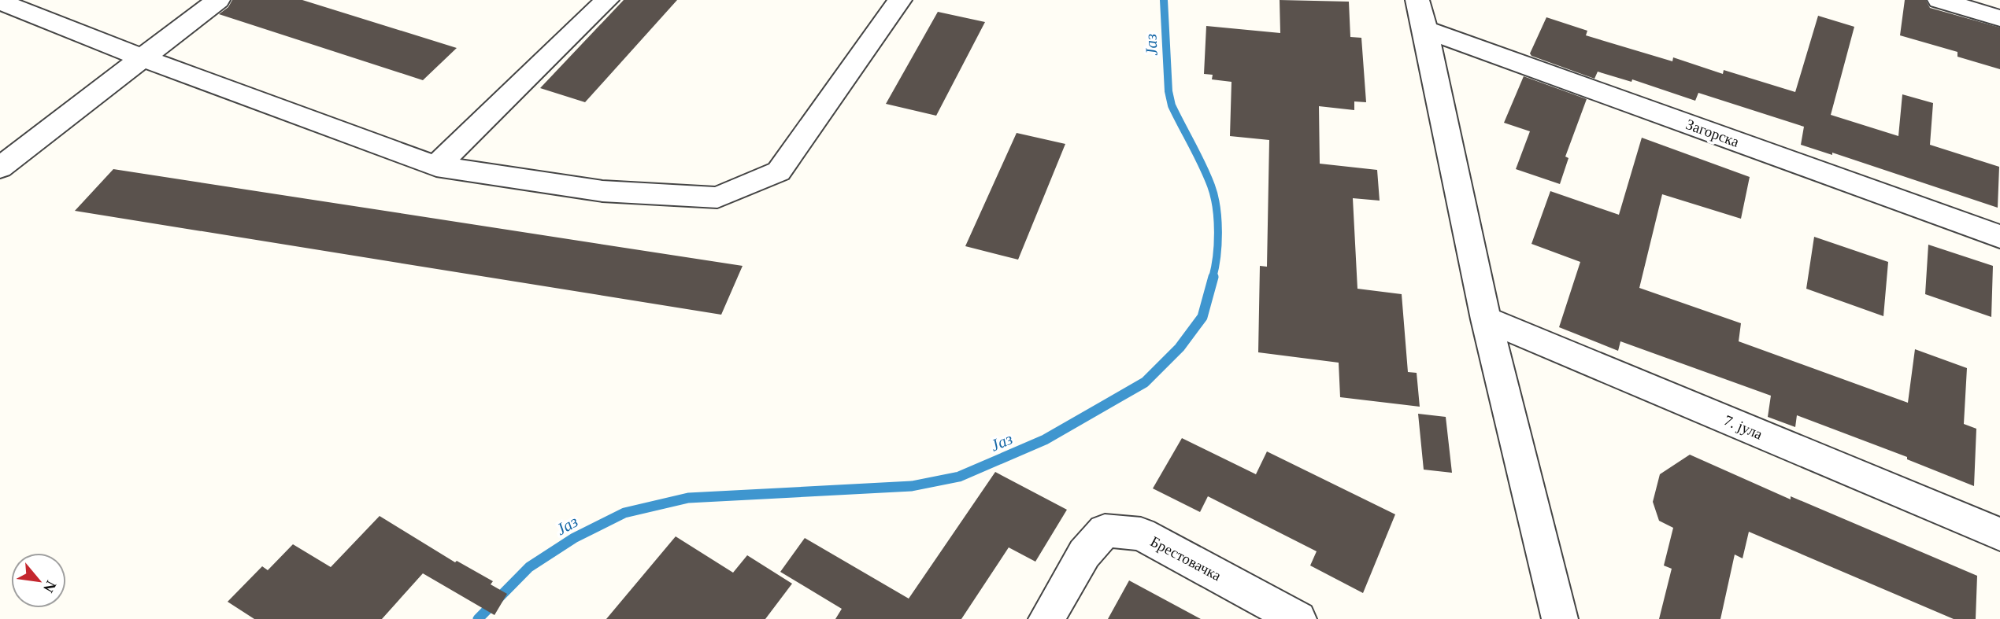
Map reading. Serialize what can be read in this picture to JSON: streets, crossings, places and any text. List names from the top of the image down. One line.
{"streets":{"street":["Загорска","7. јула","Брестовачка"]},"water":["Јаз"],"north":"bottom right"}
